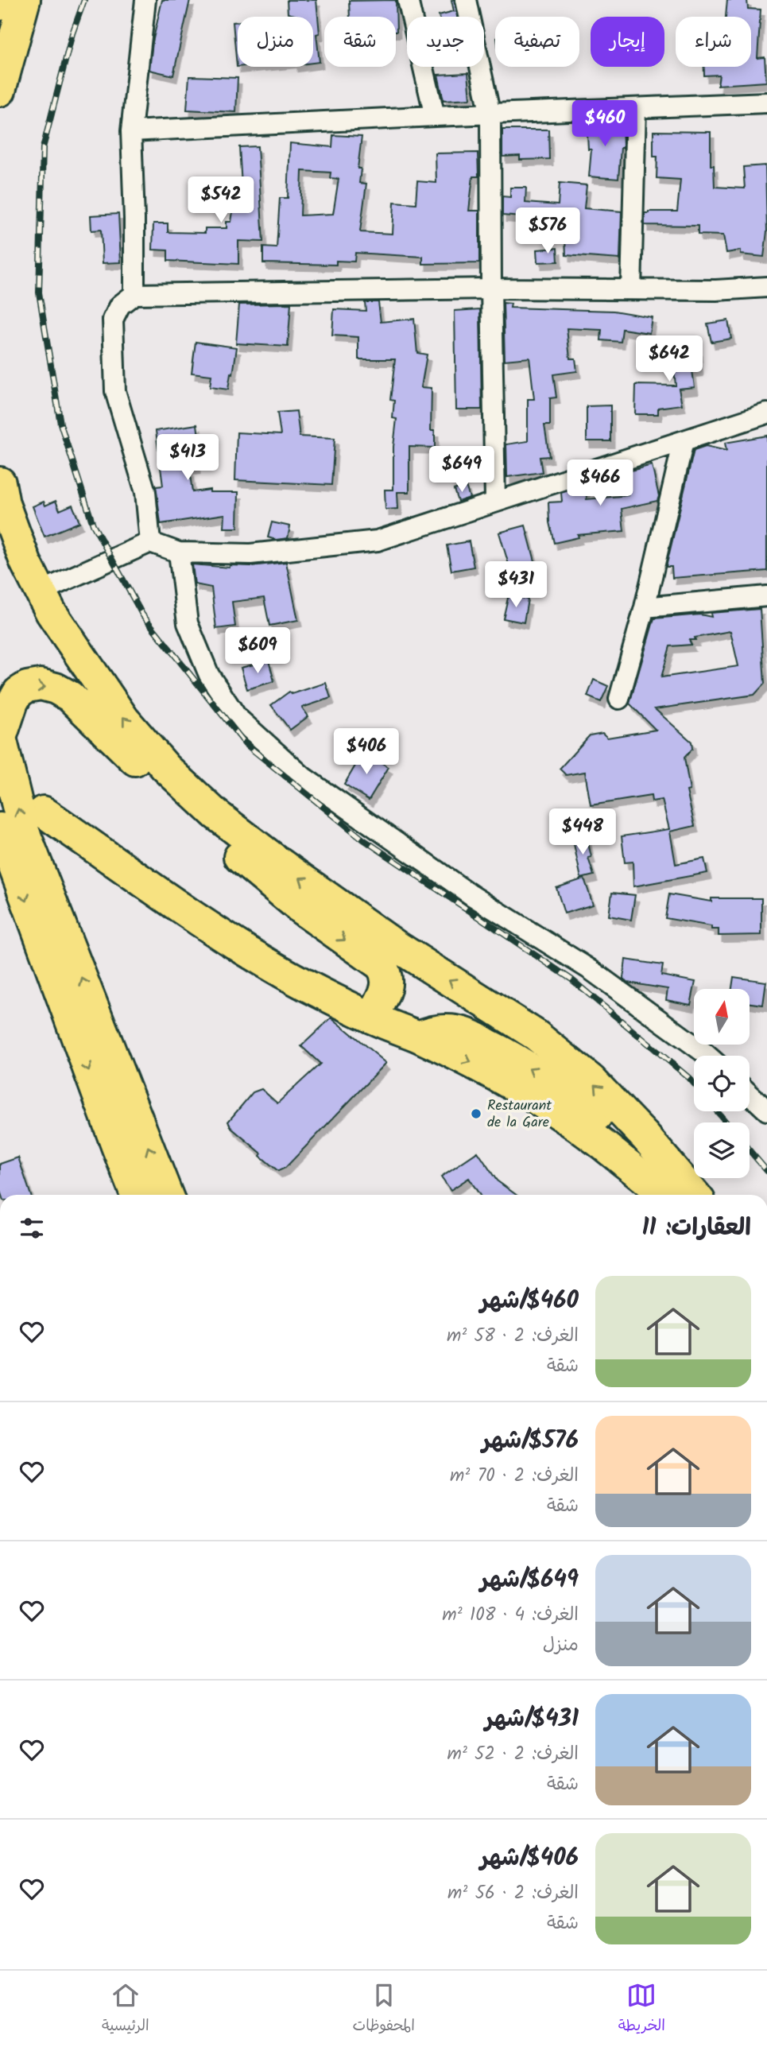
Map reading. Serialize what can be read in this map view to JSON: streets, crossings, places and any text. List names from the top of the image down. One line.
{"places":["Restaurant de la Gare"],"north":"top","page":{"chip":["شراء","إيجار","تصفية","جديد","شقة","منزل"],"price":["$460","$542","$576","$642","$413","$649","$466","$431","$609","$406","$448"],"heading":"العقارات: 11","list":[{"name":"$460/شهر","note":"الغرف: 2 · 58 m² · شقة"},{"name":"$576/شهر","note":"الغرف: 2 · 70 m² · شقة"},{"name":"$649/شهر","note":"الغرف: 4 · 108 m² · منزل"},{"name":"$431/شهر","note":"الغرف: 2 · 52 m² · شقة"},{"name":"$406/شهر","note":"الغرف: 2 · 56 m² · شقة"}],"tabs":["الخريطة","المحفوظات","الرئيسية"]}}
